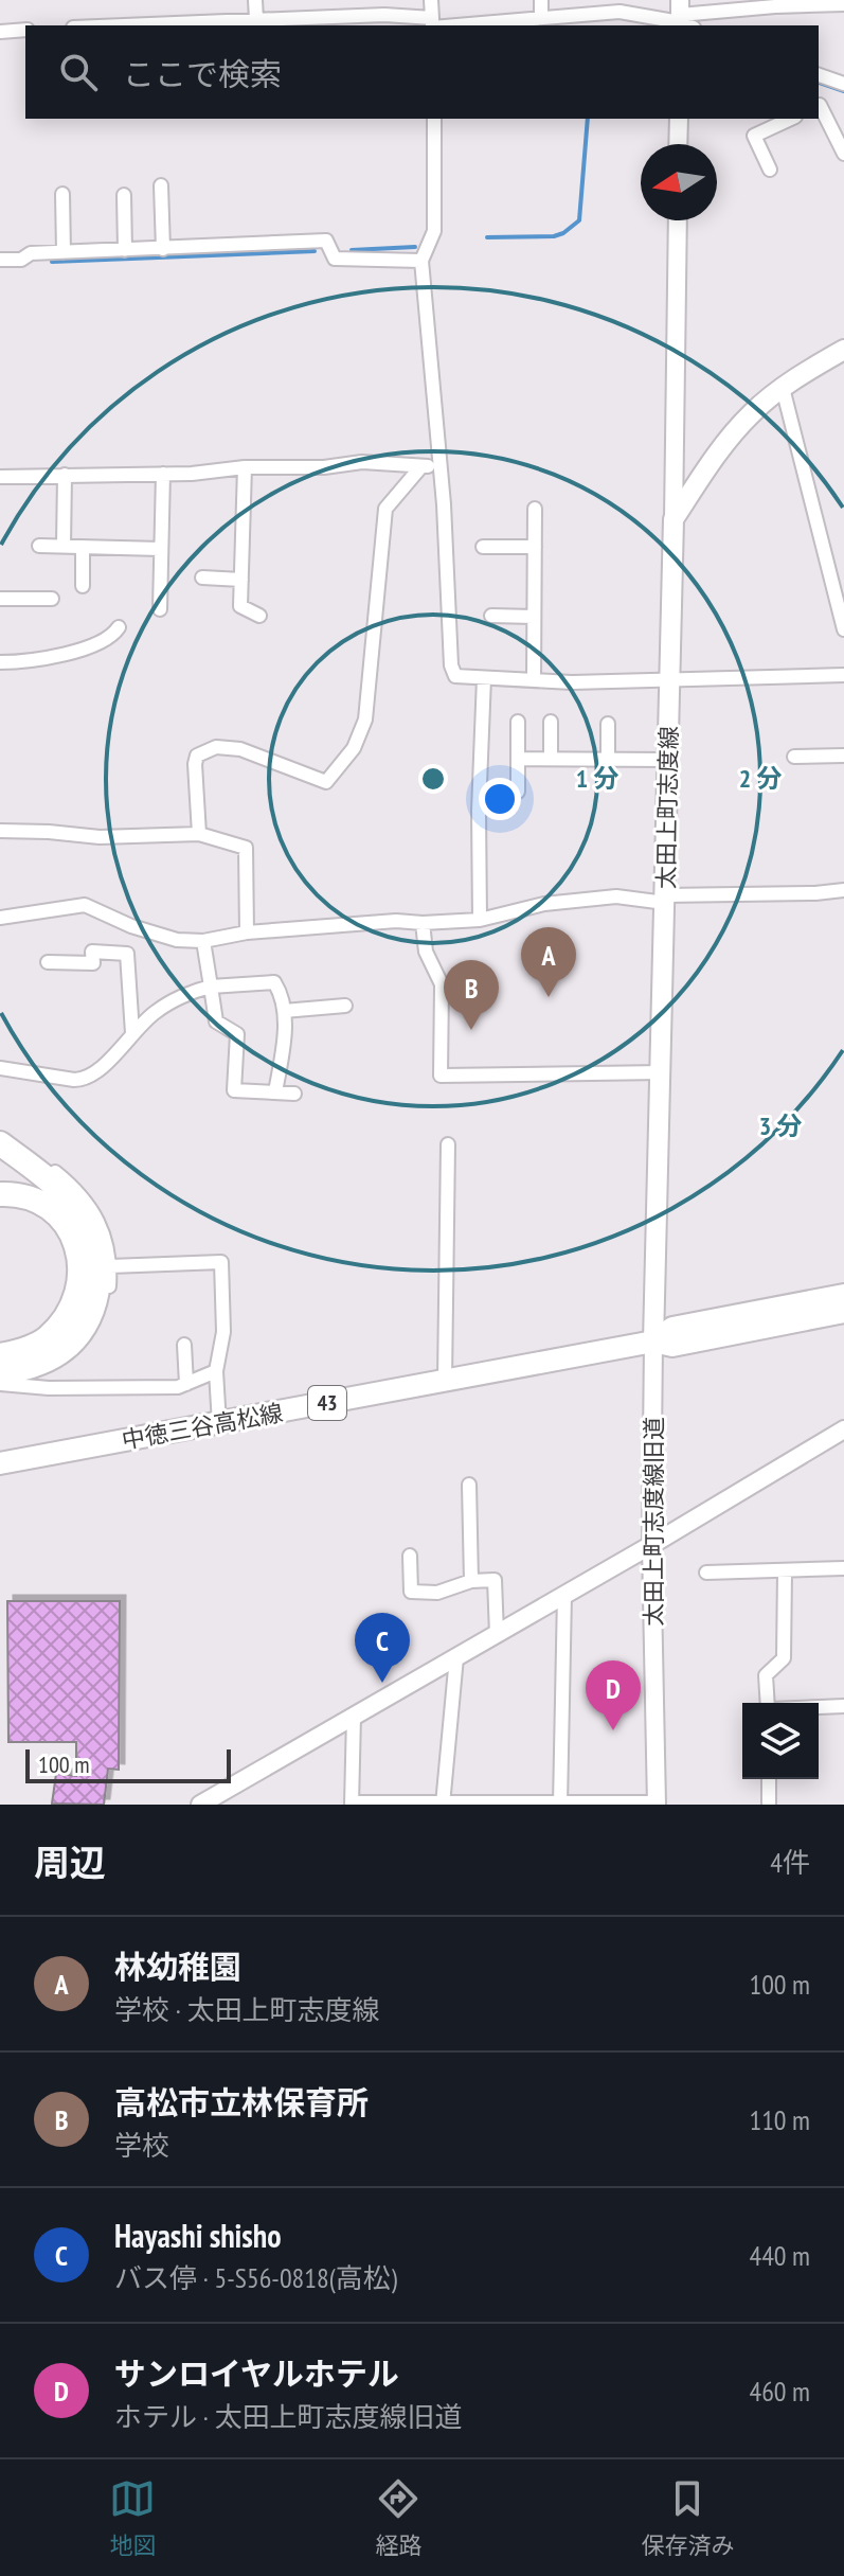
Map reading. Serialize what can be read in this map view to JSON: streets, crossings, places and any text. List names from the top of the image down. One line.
{"streets":{"main road":["太田上町志度線","43","中徳三谷高松線"],"street":["太田上町志度線旧道"]},"crossings":[["太田上町志度線","中徳三谷高松線"],["太田上町志度線","太田上町志度線旧道"],["中徳三谷高松線","太田上町志度線旧道"]],"scale_bar":"100 m","north":"left","page":{"search":"ここで検索","pins":["A","B","C","D"],"scale":"100 m","heading":["周辺","4件"],"list":[{"mark":"A","name":"林幼稚園","note":"学校 · 太田上町志度線","value":"100 m"},{"mark":"B","name":"高松市立林保育所","note":"学校","value":"110 m"},{"mark":"C","name":"Hayashi shisho","note":"バス停 · 5-S56-0818(高松)","value":"440 m"},{"mark":"D","name":"サンロイヤルホテル","note":"ホテル · 太田上町志度線旧道","value":"460 m"}],"nav":["地図","経路","保存済み"]},"rings":["1 分","2 分","3 分"]}
